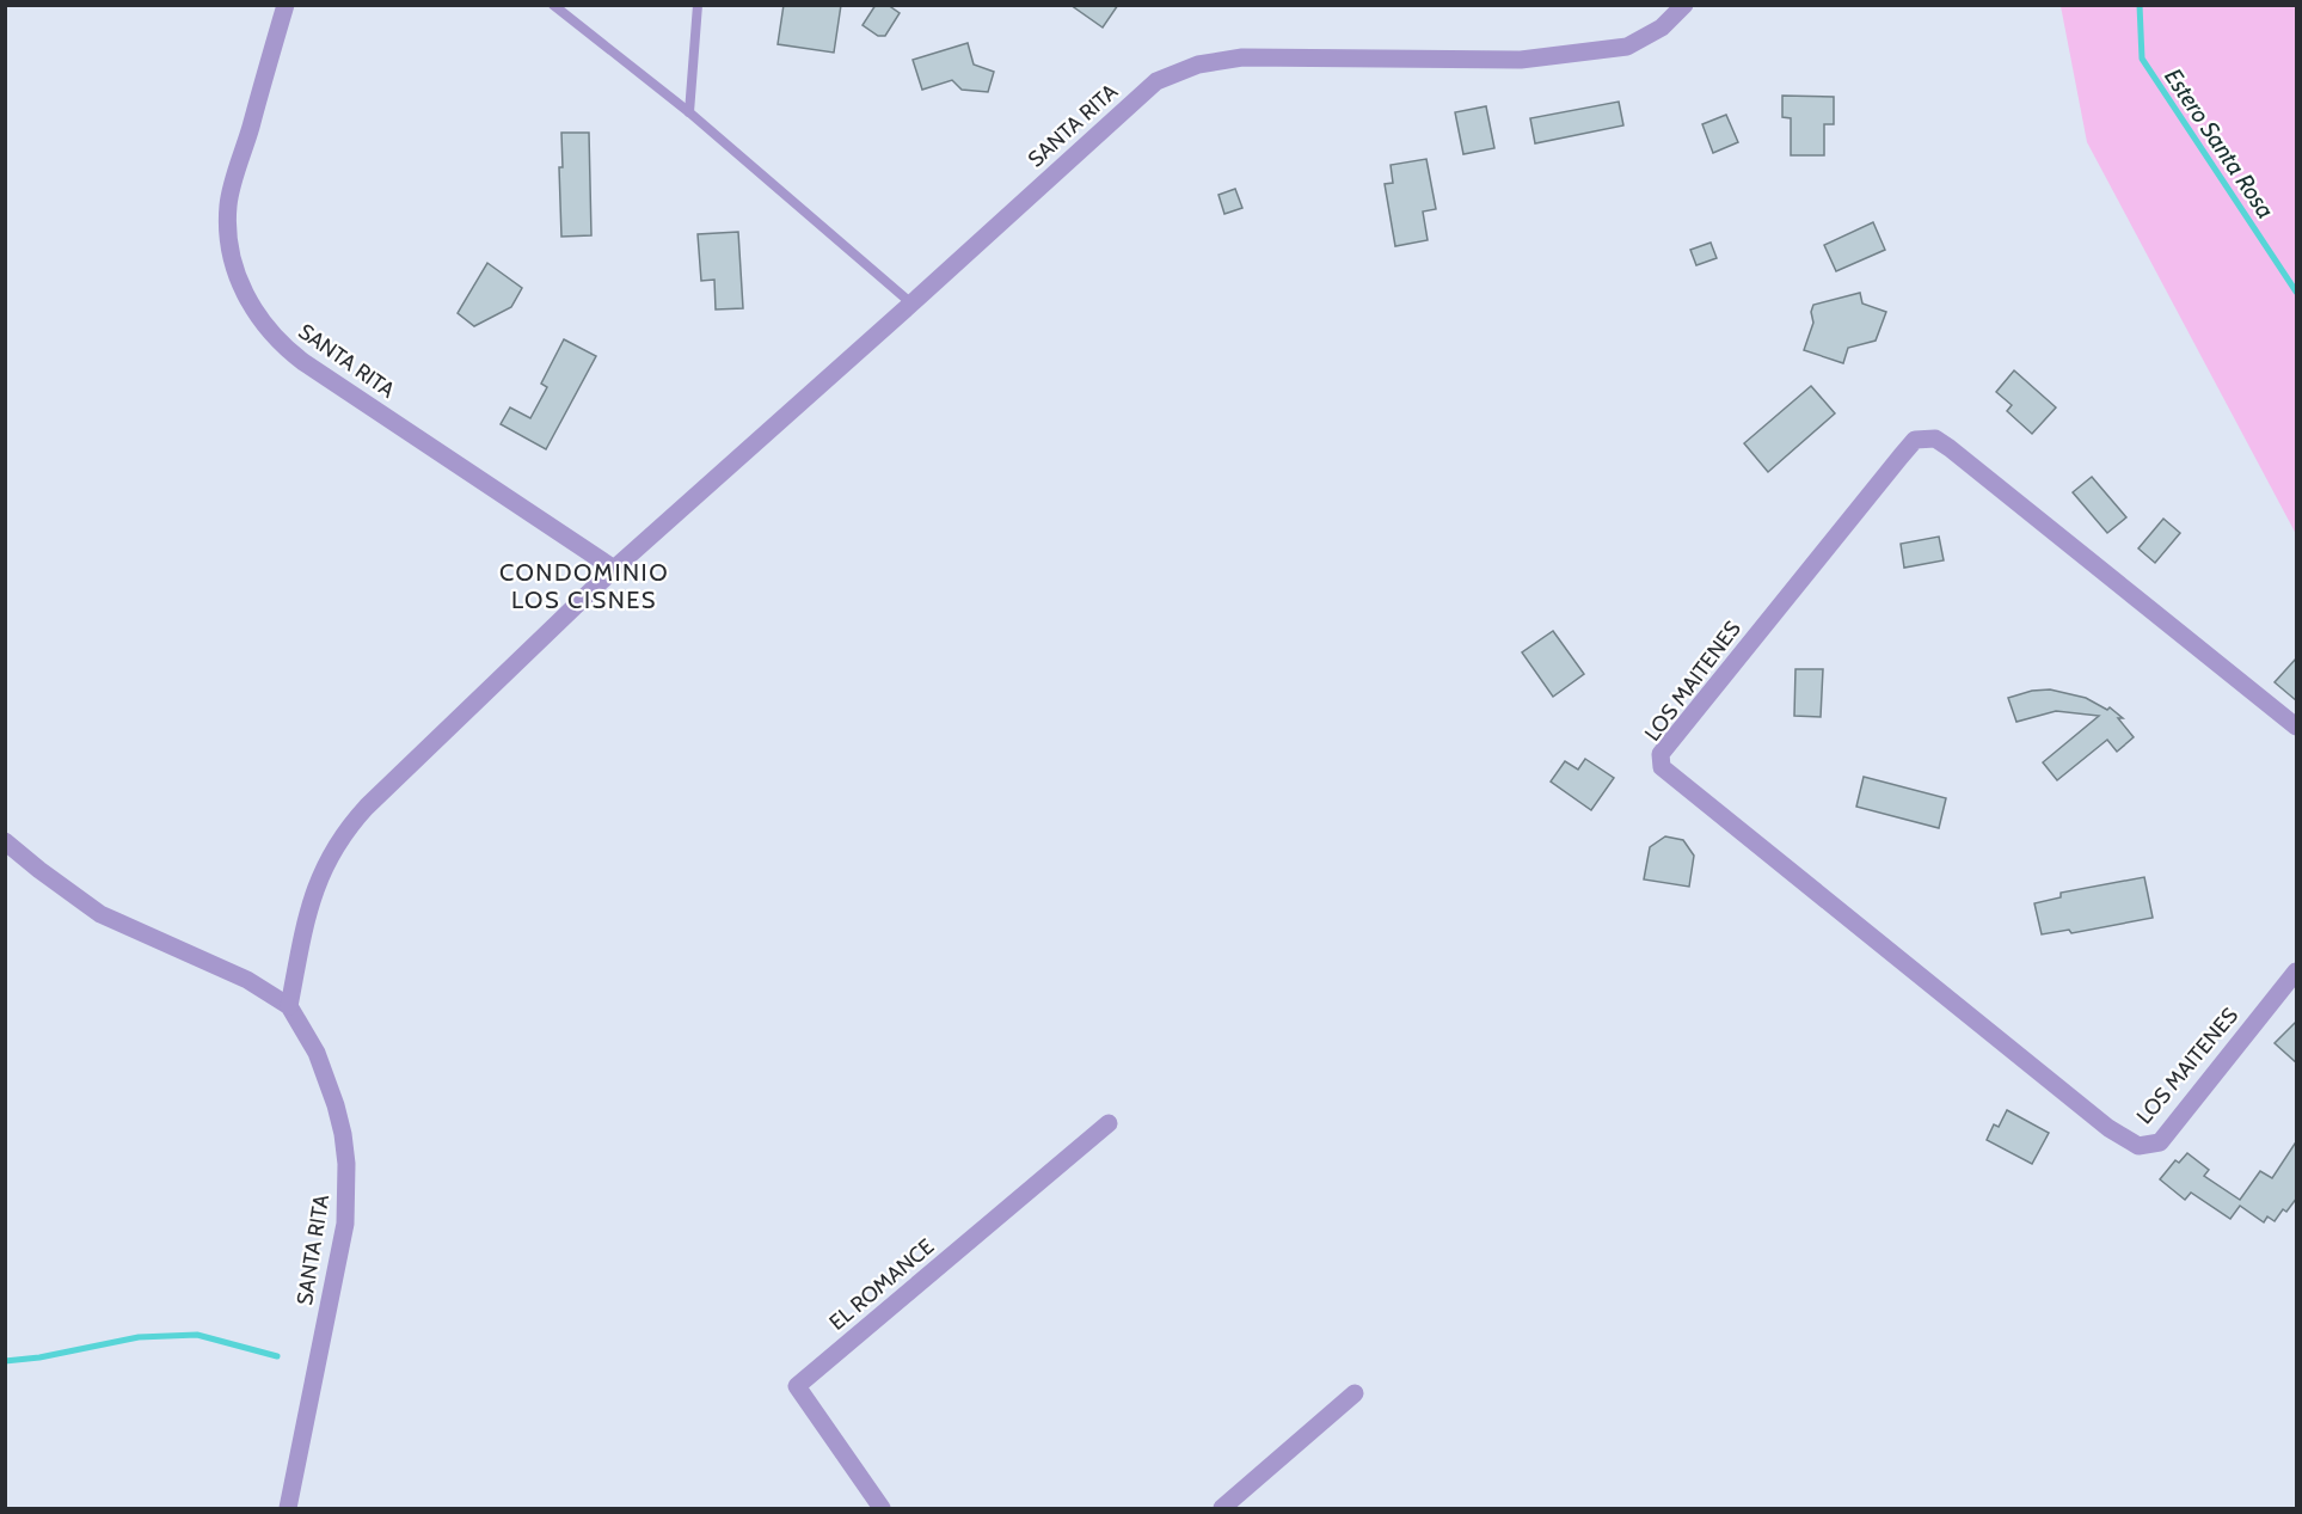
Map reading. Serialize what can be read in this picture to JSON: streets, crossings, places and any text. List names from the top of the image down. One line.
{"streets":{"street":["SANTA RITA","LOS MAITENES","EL ROMANCE"]},"districts":["CONDOMINIO LOS CISNES"],"water":["Estero Santa Rosa"]}
